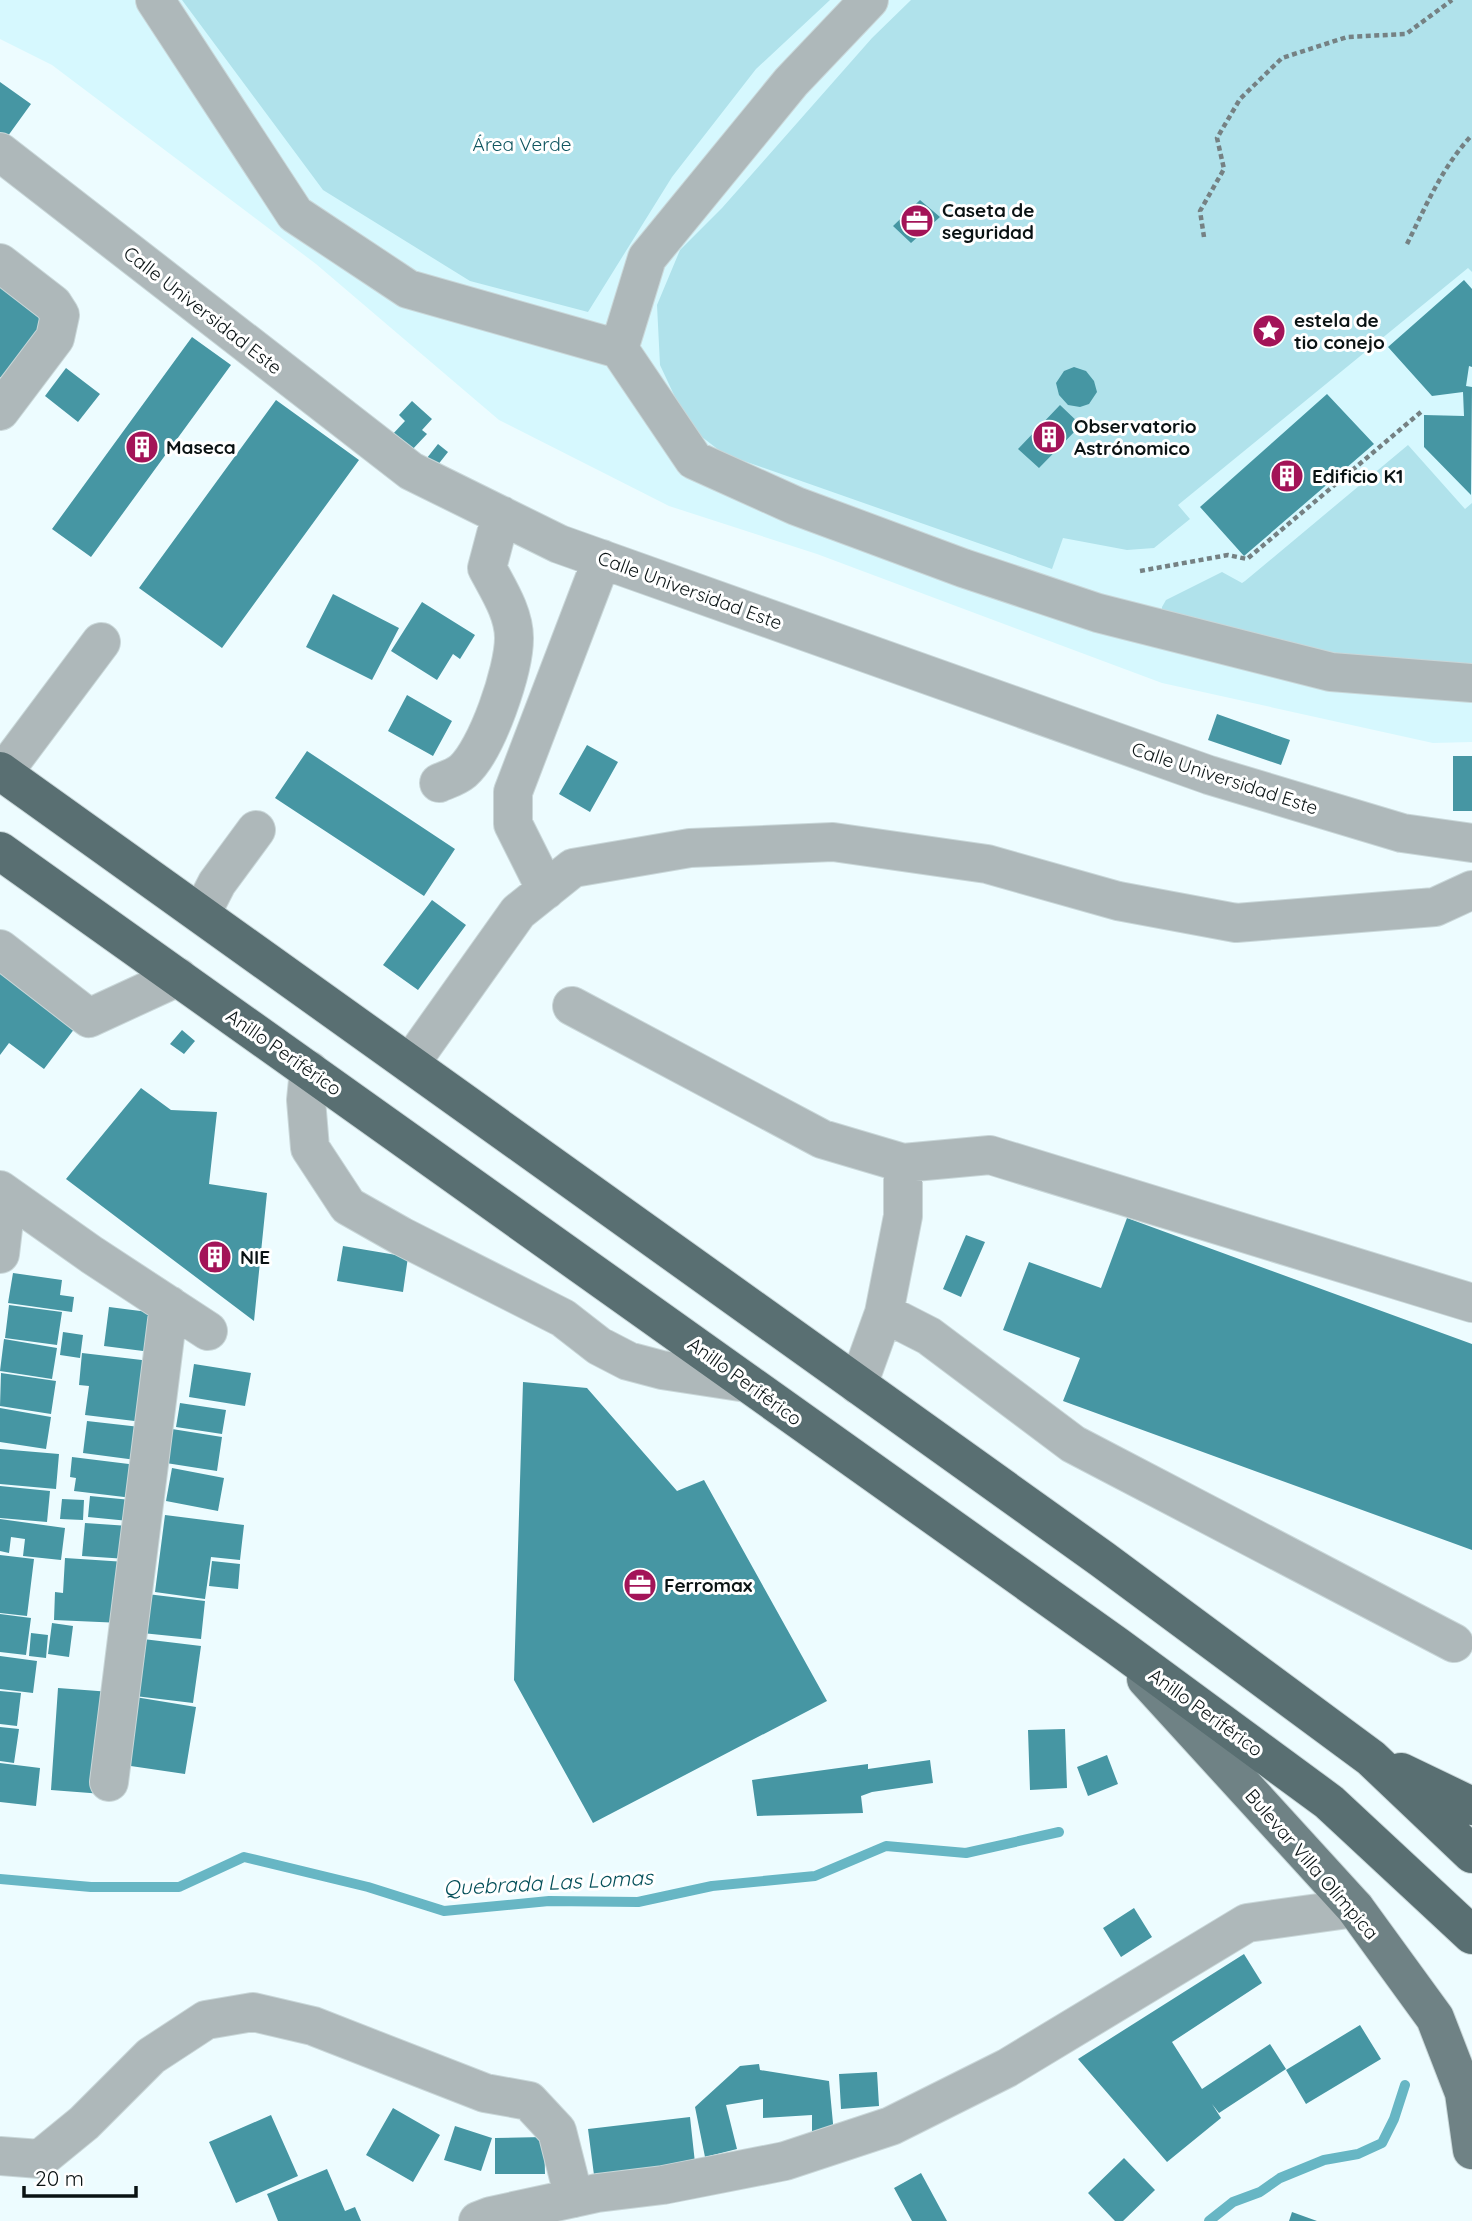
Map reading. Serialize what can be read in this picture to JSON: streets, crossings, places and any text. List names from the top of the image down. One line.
{"streets":{"highway":["Anillo Periférico"],"main road":["Bulevar Villa Olímpica"],"street":["Calle Universidad Este"]},"crossings":[["Anillo Periférico","Bulevar Villa Olímpica"]],"water":["Quebrada Las Lomas"],"parks":["Área Verde"],"places":{"office":["Caseta de seguridad","Ferromax"],"place":["estela de tio conejo"],"building":["Observatorio Astrónomico","Maseca","Edificio K1","NIE"]},"scale_bar":"20 m"}
